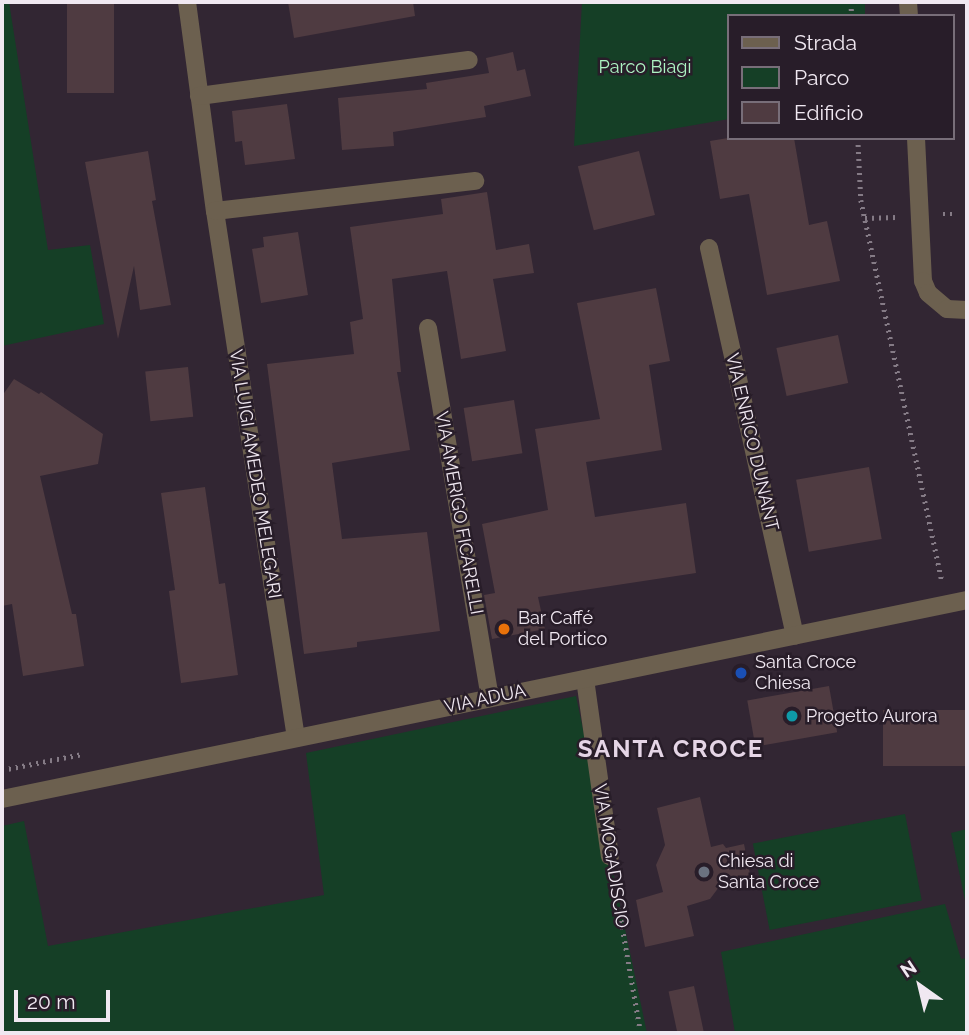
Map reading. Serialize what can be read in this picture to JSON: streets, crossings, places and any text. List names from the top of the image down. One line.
{"streets":{"street":["VIA ENRICO DUNANT","VIA LUIGI AMEDEO MELEGARI","VIA AMERIGO FICARELLI","VIA ADUA","VIA MOGADISCIO"]},"crossings":[["VIA ENRICO DUNANT","VIA ADUA"],["VIA LUIGI AMEDEO MELEGARI","VIA ADUA"],["VIA AMERIGO FICARELLI","VIA ADUA"],["VIA ADUA","VIA MOGADISCIO"]],"districts":["SANTA CROCE"],"parks":["Parco Biagi"],"places":["Bar Caffé del Portico","Santa Croce Chiesa","Progetto Aurora","Chiesa di Santa Croce"],"legend":["Strada","Parco","Edificio"],"scale_bar":"20 m","north":"top left"}
